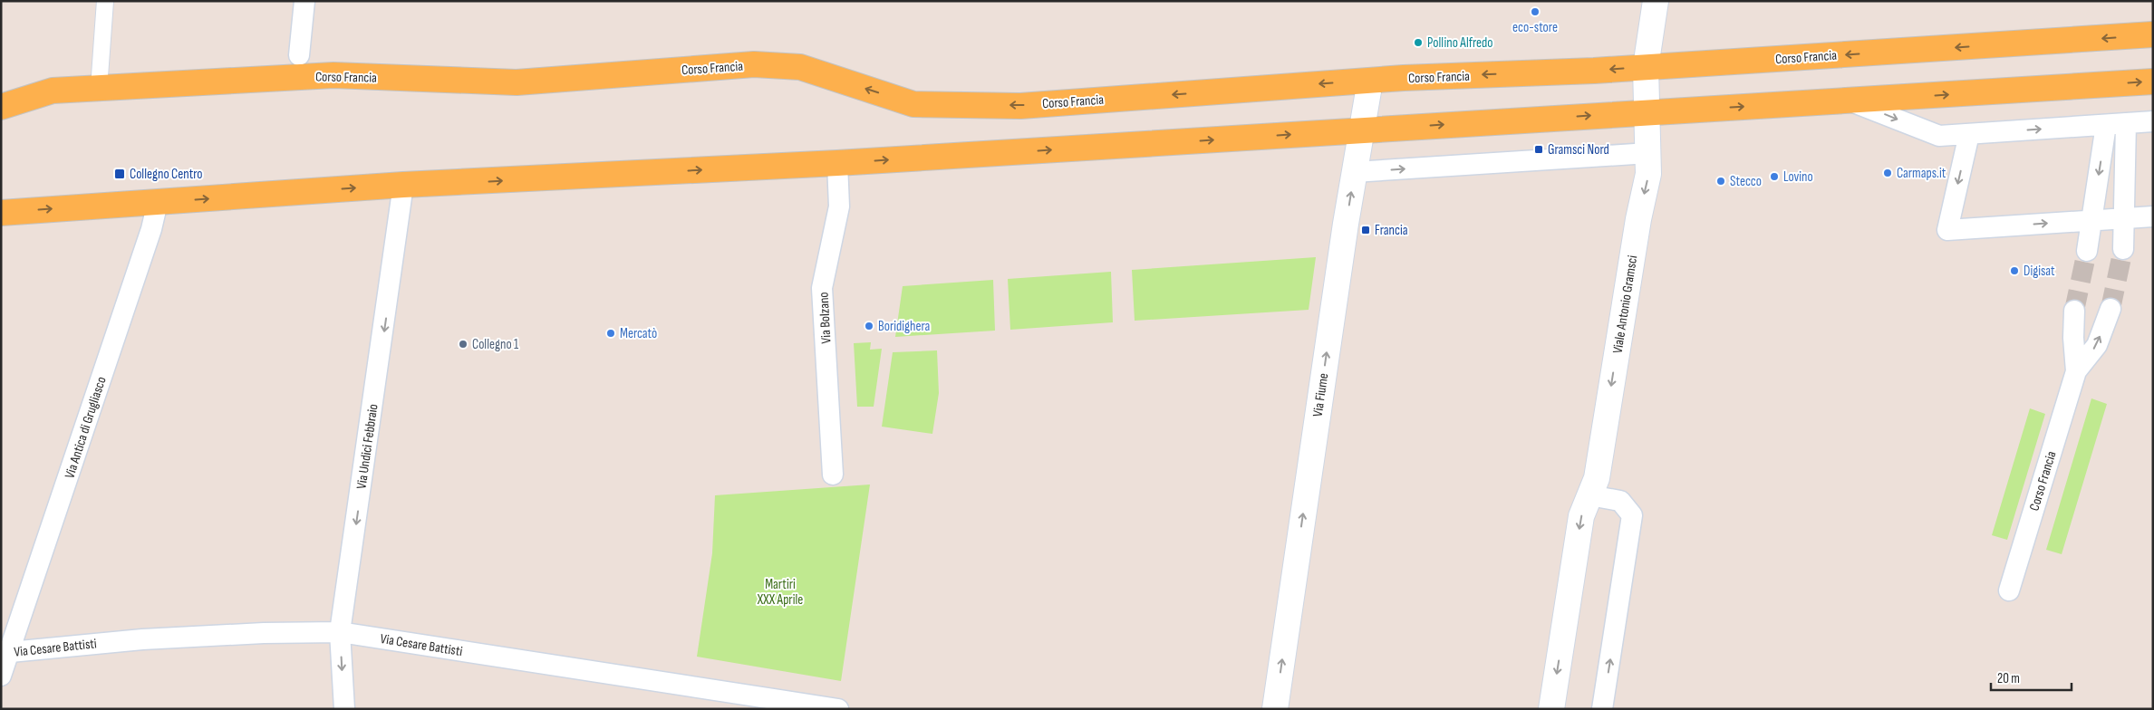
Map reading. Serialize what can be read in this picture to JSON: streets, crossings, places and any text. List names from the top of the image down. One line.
{"streets":{"main road":["Corso Francia"],"street":["Viale Antonio Gramsci","Via Bolzano","Via Fiume","Via Antica di Grugliasco","Via Undici Febbraio","Via Cesare Battisti"]},"crossings":[["Corso Francia","Viale Antonio Gramsci"],["Corso Francia","Via Fiume"],["Via Antica di Grugliasco","Via Cesare Battisti"],["Via Undici Febbraio","Via Cesare Battisti"]],"one_way":["Viale Antonio Gramsci","Via Fiume","Via Undici Febbraio"],"parks":["Martiri XXX Aprile"],"places":{"other":["eco-store","Pollino Alfredo","Carmaps.it","Lovino","Stecco","Digisat","Boridighera","Mercatò","Collegno 1"],"transit":["Gramsci Nord","Collegno Centro","Francia"]},"scale_bar":"20 m"}
